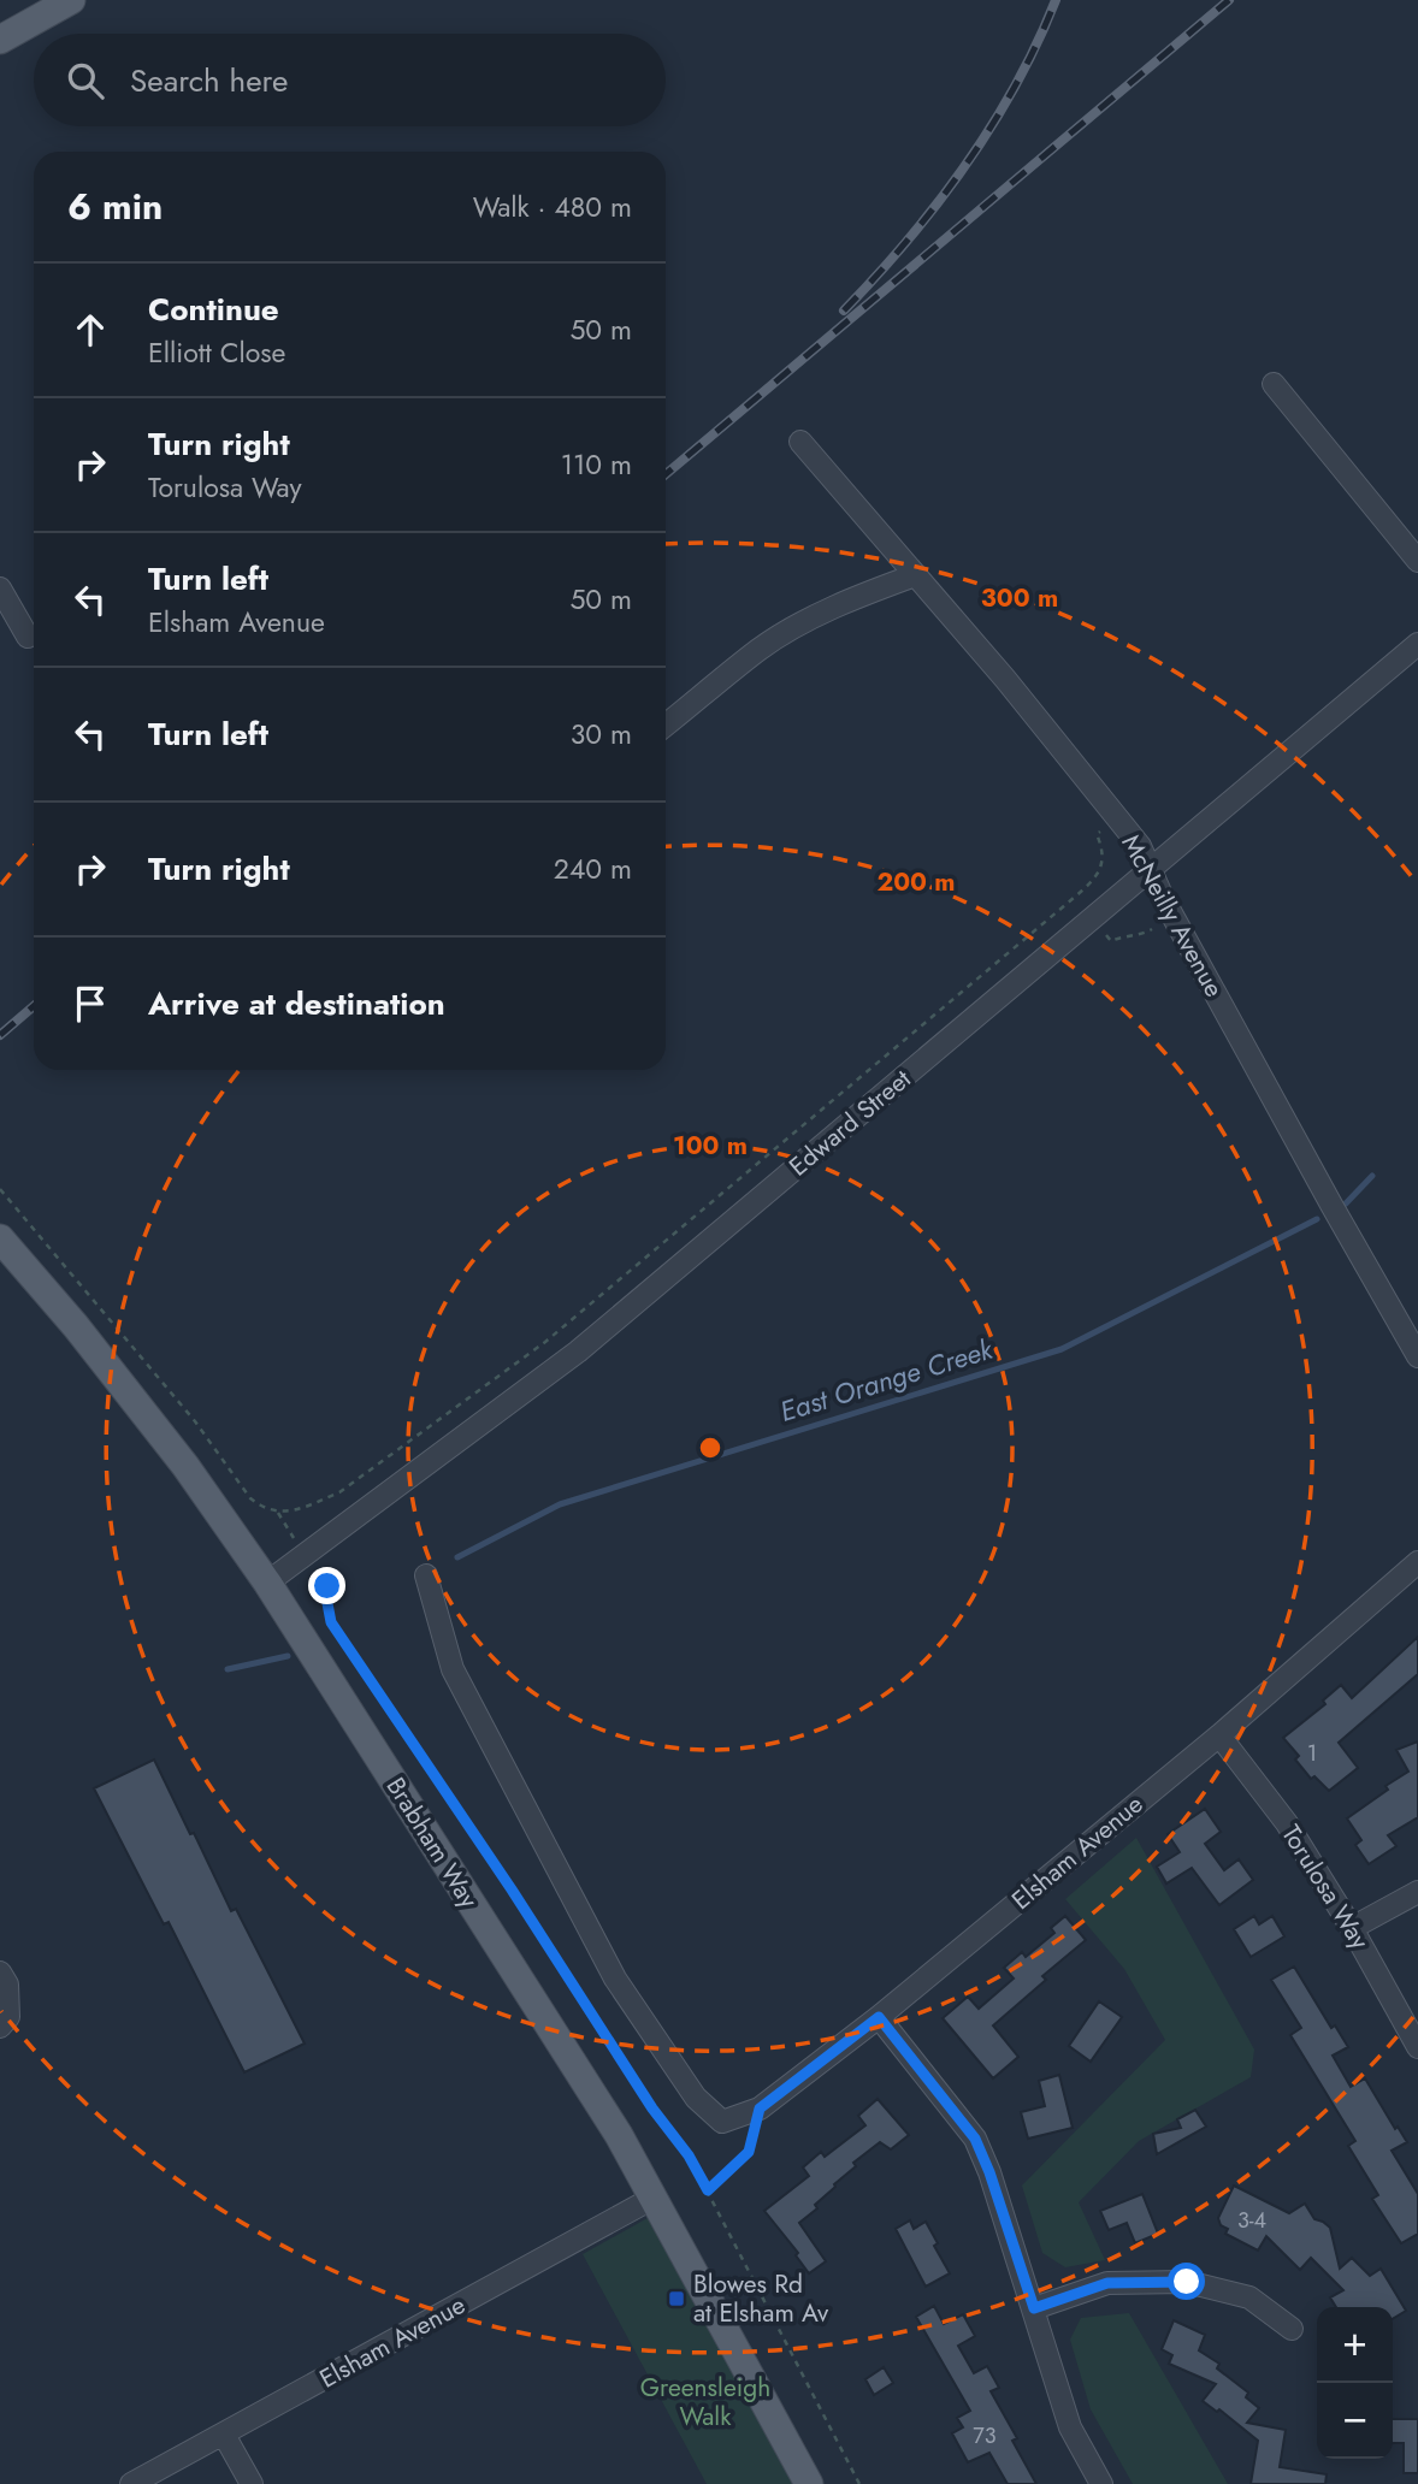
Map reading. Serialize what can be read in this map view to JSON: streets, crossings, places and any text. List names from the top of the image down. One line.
{"streets":{"main road":["Brabham Way"],"street":["McNeilly Avenue","Edward Street","Elsham Avenue","Torulosa Way"]},"crossings":[["McNeilly Avenue","Edward Street"],["Edward Street","Brabham Way"],["Brabham Way","Elsham Avenue"],["Elsham Avenue","Torulosa Way"]],"water":["East Orange Creek"],"parks":["Greensleigh Walk"],"places":{"transit":["Blowes Rd at Elsham Av"]},"house_numbers":["1","3-4","73"],"page":{"search":"Search here","heading":["6 min","Walk · 480 m"],"list":[["Continue","Elliott Close","50 m"],["Turn right","Torulosa Way","110 m"],["Turn left","Elsham Avenue","50 m"],["Turn left","30 m"],["Turn right","240 m"],"Arrive at destination"],"map_buttons":["+","−"]},"rings":["300 m","200 m","100 m"]}
